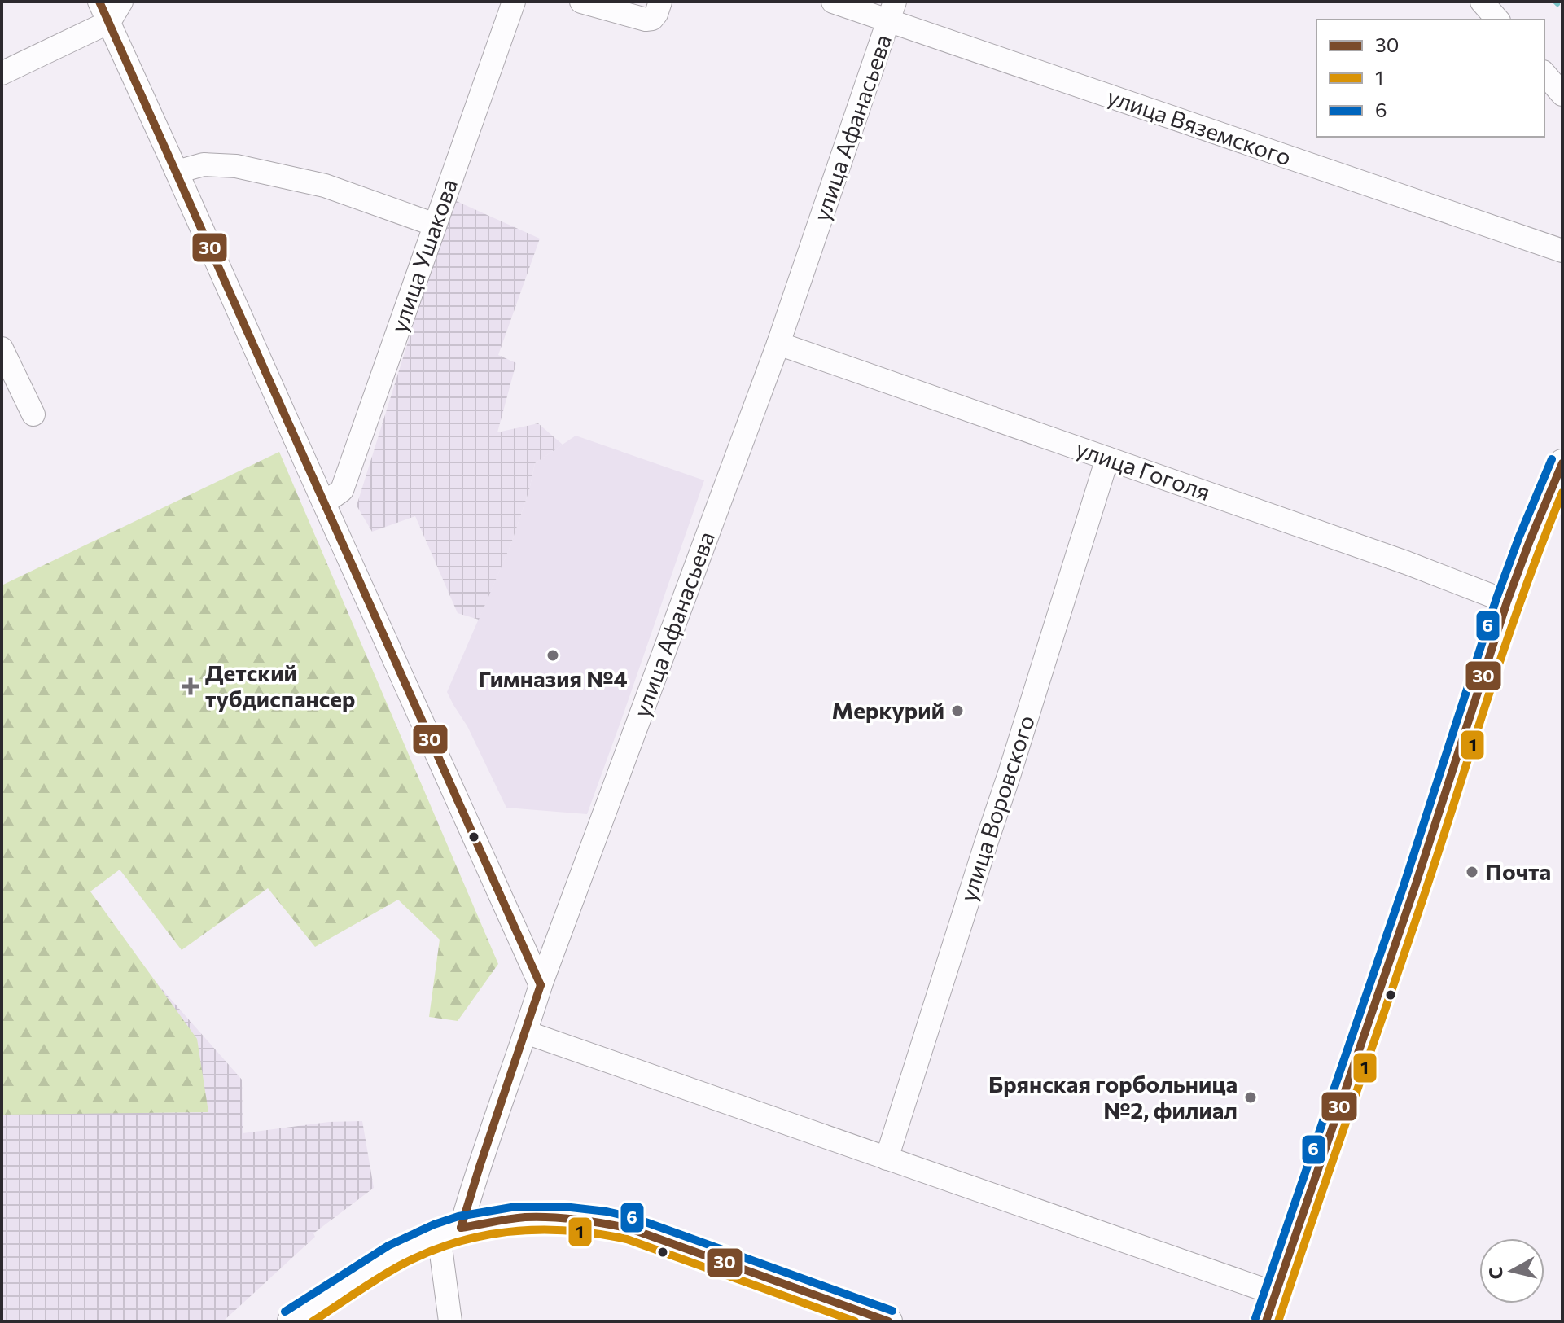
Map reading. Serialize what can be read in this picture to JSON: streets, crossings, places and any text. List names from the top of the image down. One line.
{"streets":{"street":["улица Вяземского","улица Афанасьева","улица Ушакова","улица Гоголя","улица Воровского"]},"crossings":[["улица Вяземского","улица Афанасьева"],["улица Афанасьева","улица Гоголя"],["улица Гоголя","улица Воровского"]],"places":{"other":["Гимназия №4","Меркурий","Почта","Брянская горбольница №2, филиал"],"health":["Детский тубдиспансер"]},"lines":["transit line 30","transit line 6","transit line 1"],"legend":["30","1","6"],"north":"left"}
